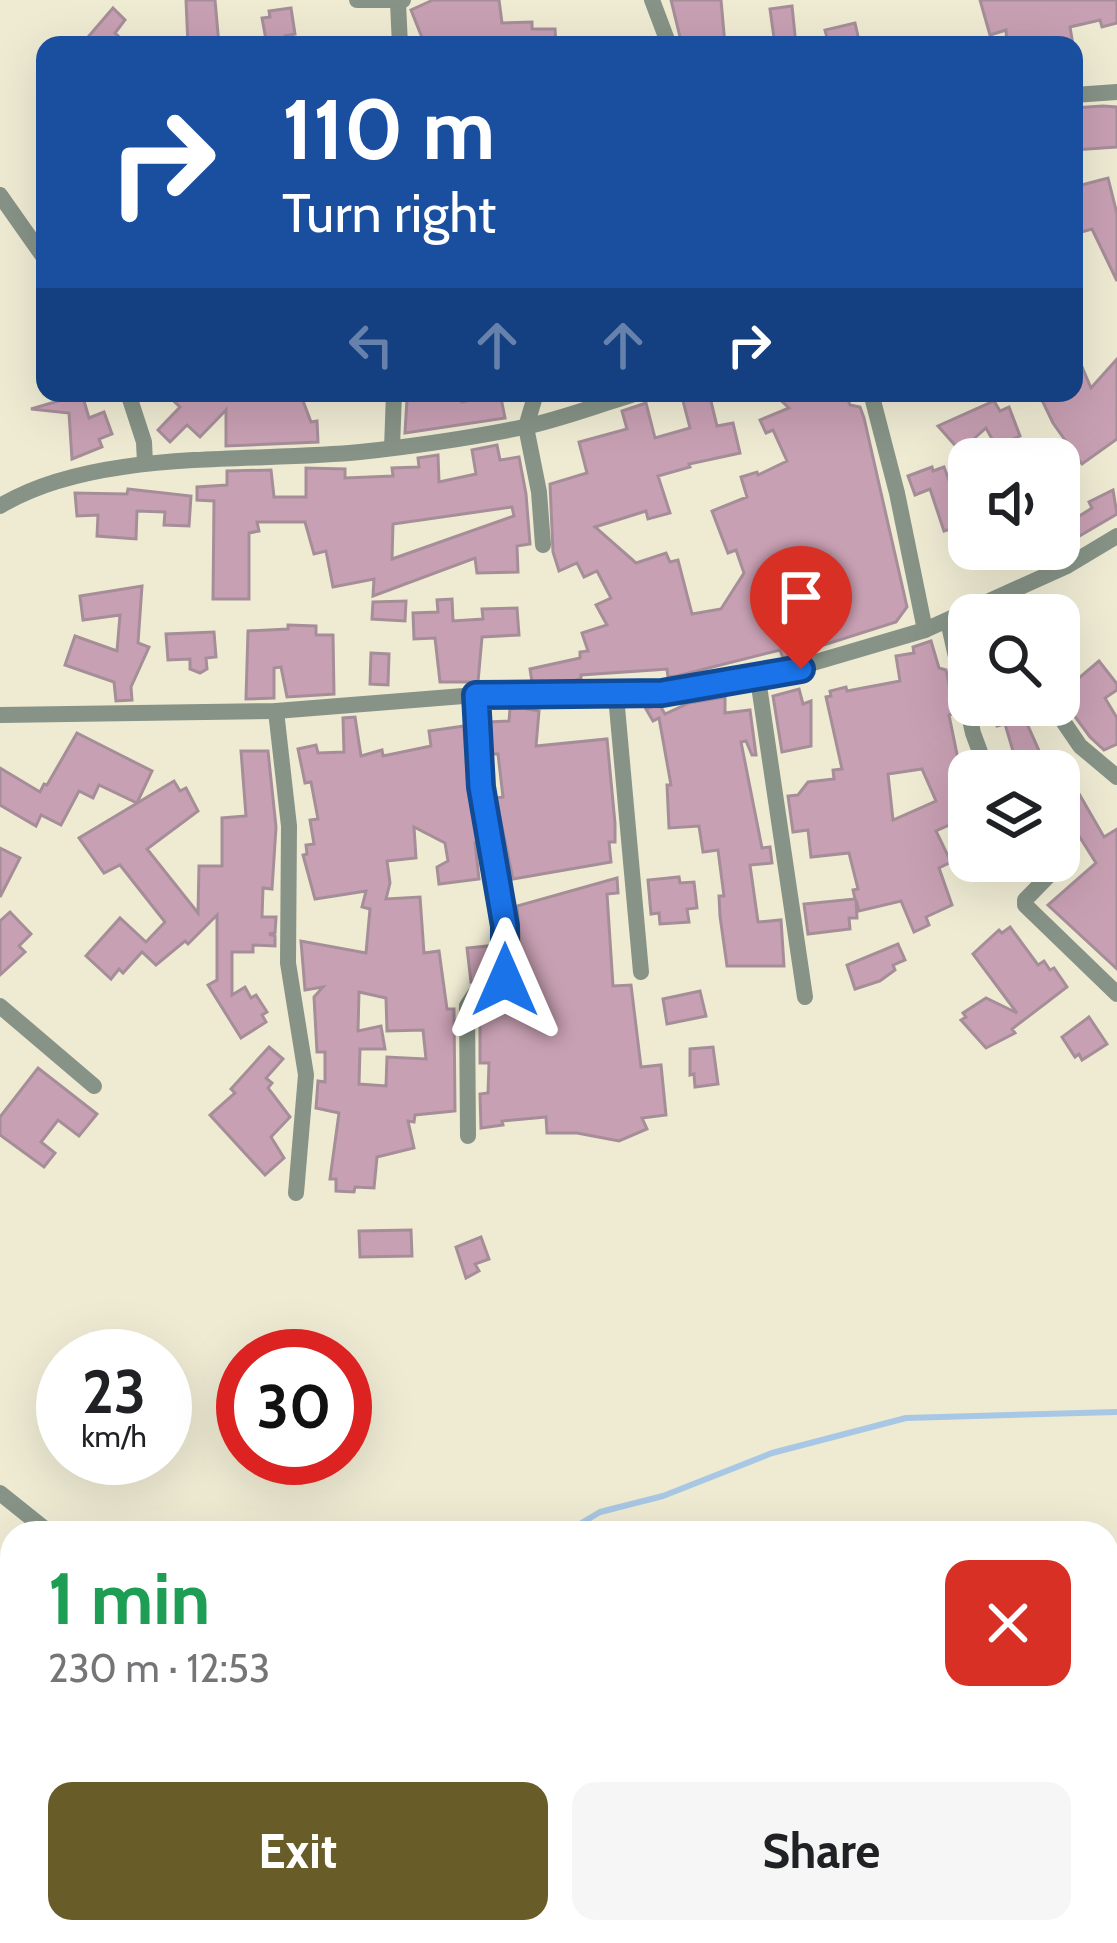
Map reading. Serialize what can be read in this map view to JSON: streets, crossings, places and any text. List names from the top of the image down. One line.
{"page":{"turn":["110 m","Turn right"],"speed":"23 km/h","limit":"30","heading":["1 min","230 m · 12:53"],"buttons":["Exit","Share"]}}
